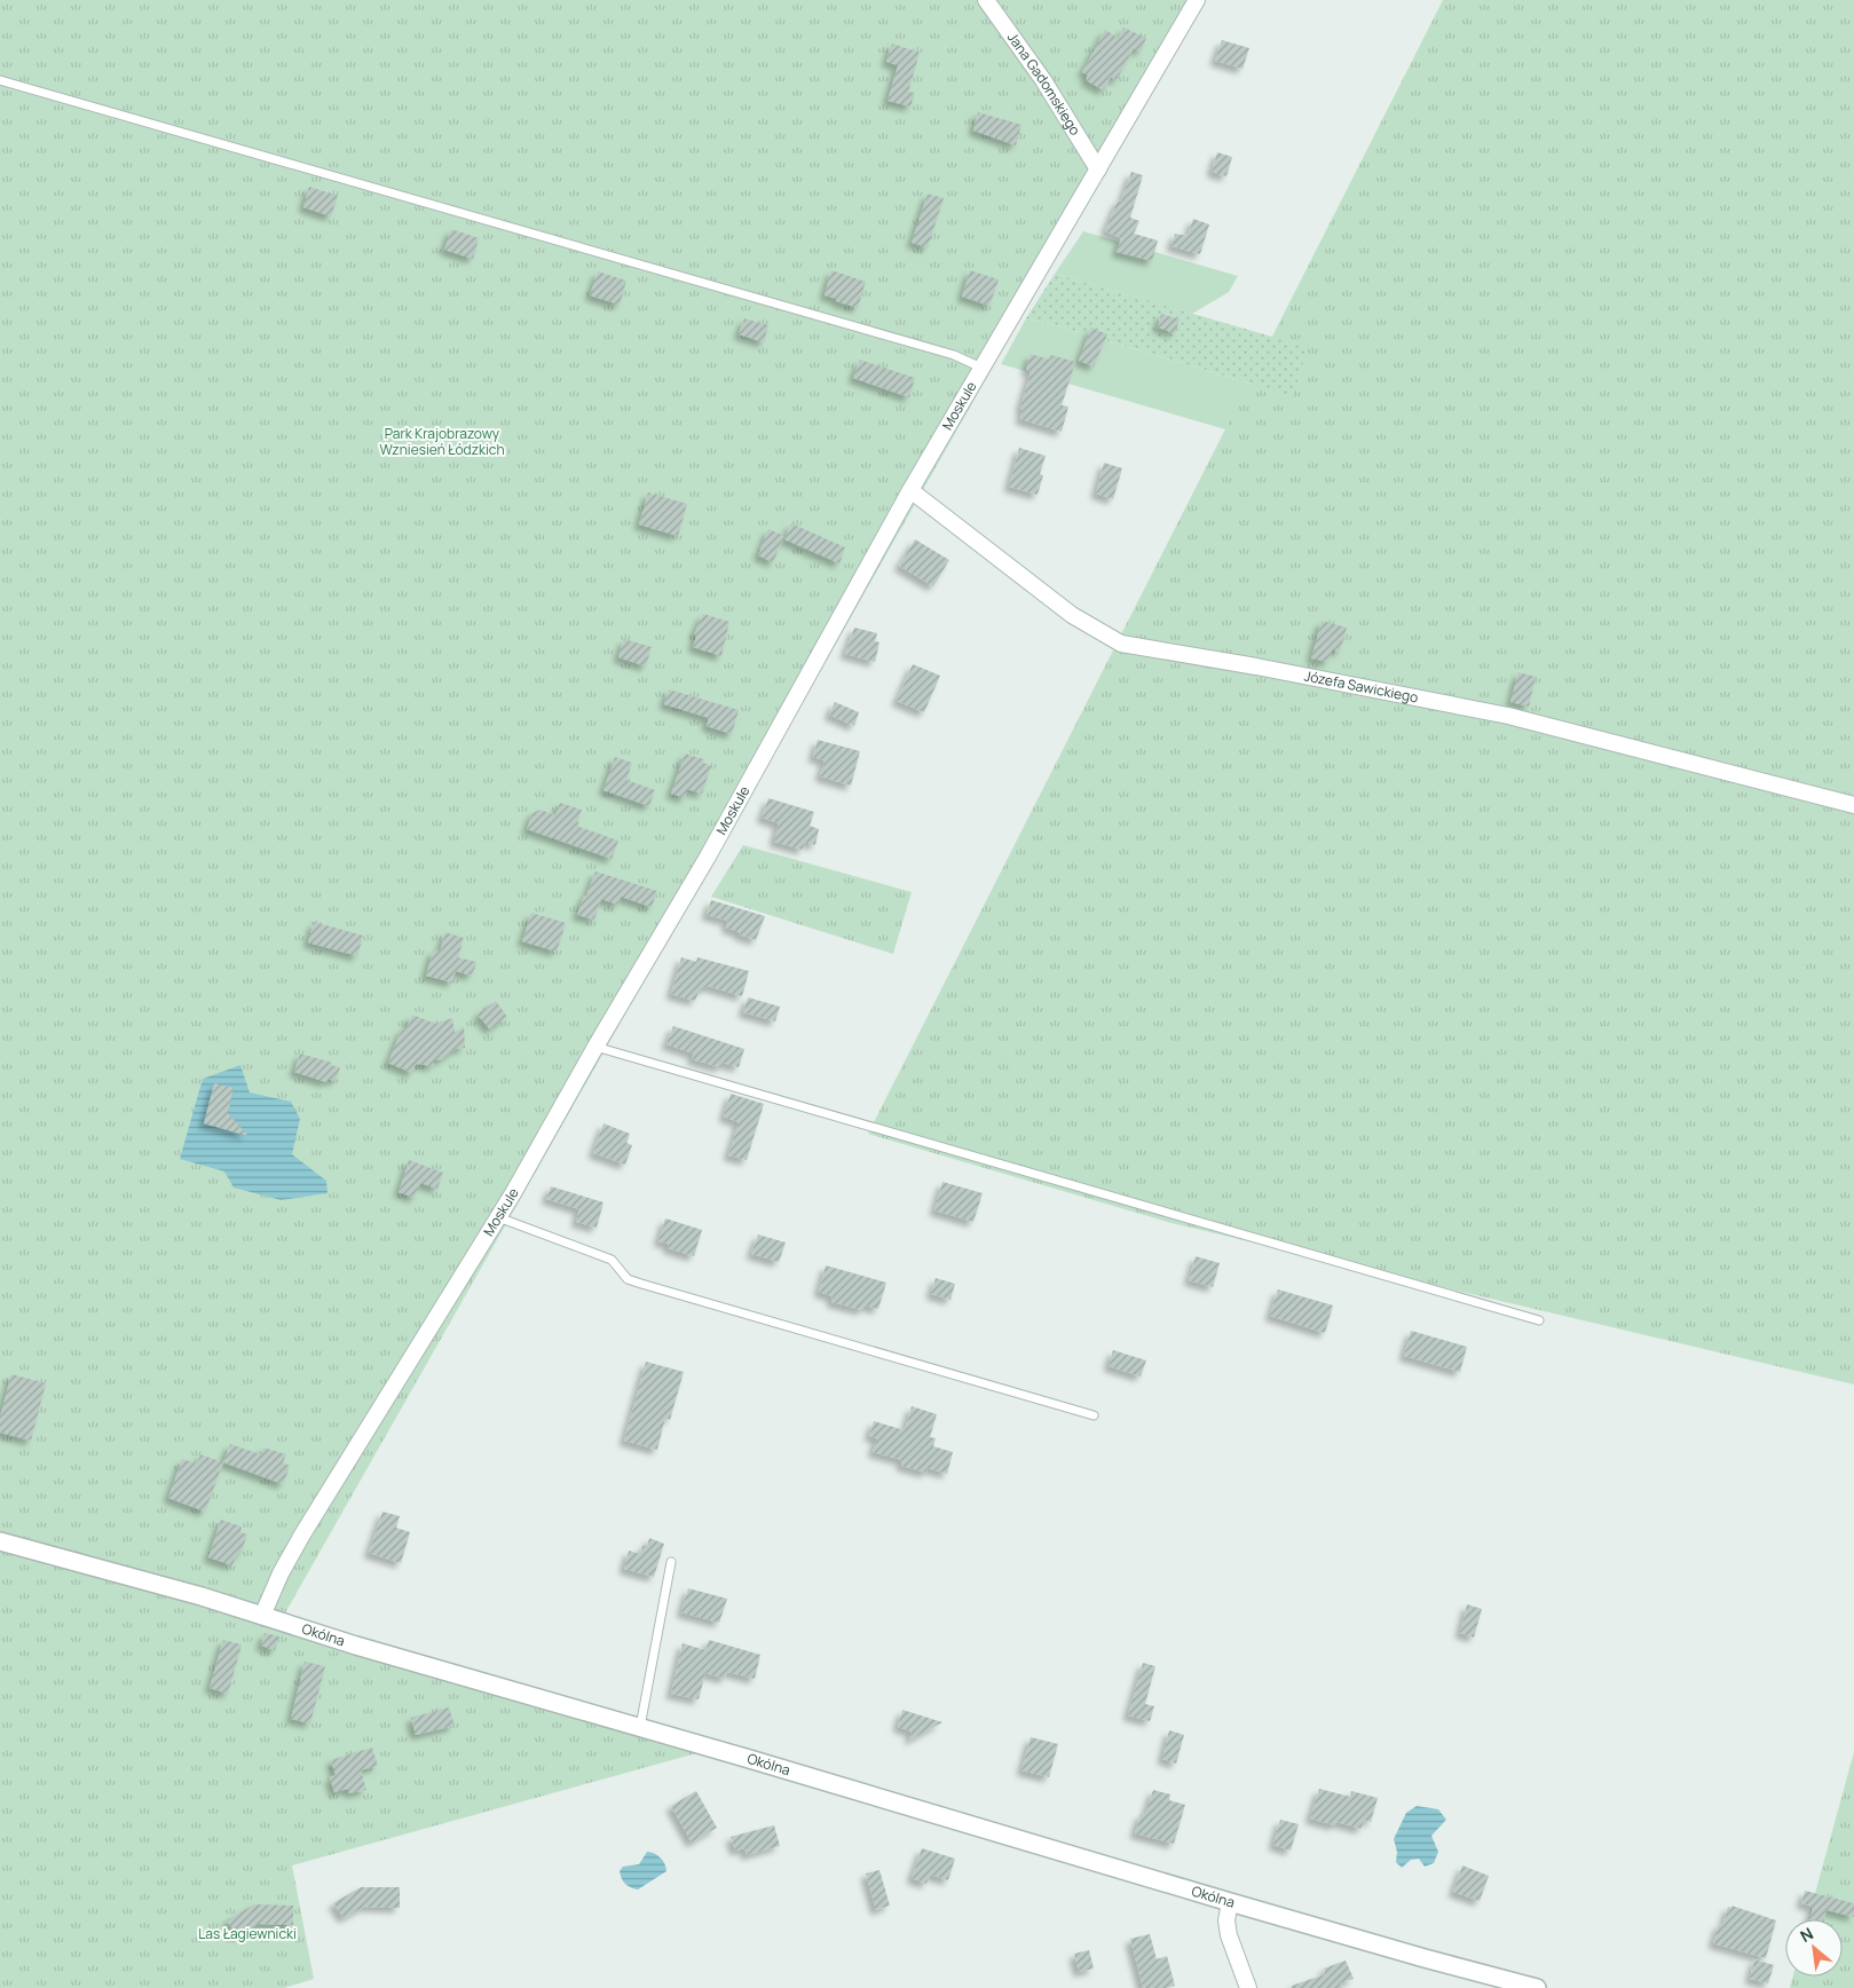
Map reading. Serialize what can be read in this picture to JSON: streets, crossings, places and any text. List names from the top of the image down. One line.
{"streets":{"street":["Jana Gadomskiego","Moskule","Józefa Sawickiego","Okólna"]},"crossings":[["Jana Gadomskiego","Moskule"],["Moskule","Józefa Sawickiego"],["Moskule","Okólna"]],"parks":["Park Krajobrazowy Wzniesień Łódzkich","Las Łagiewnicki"],"north":"top left"}
